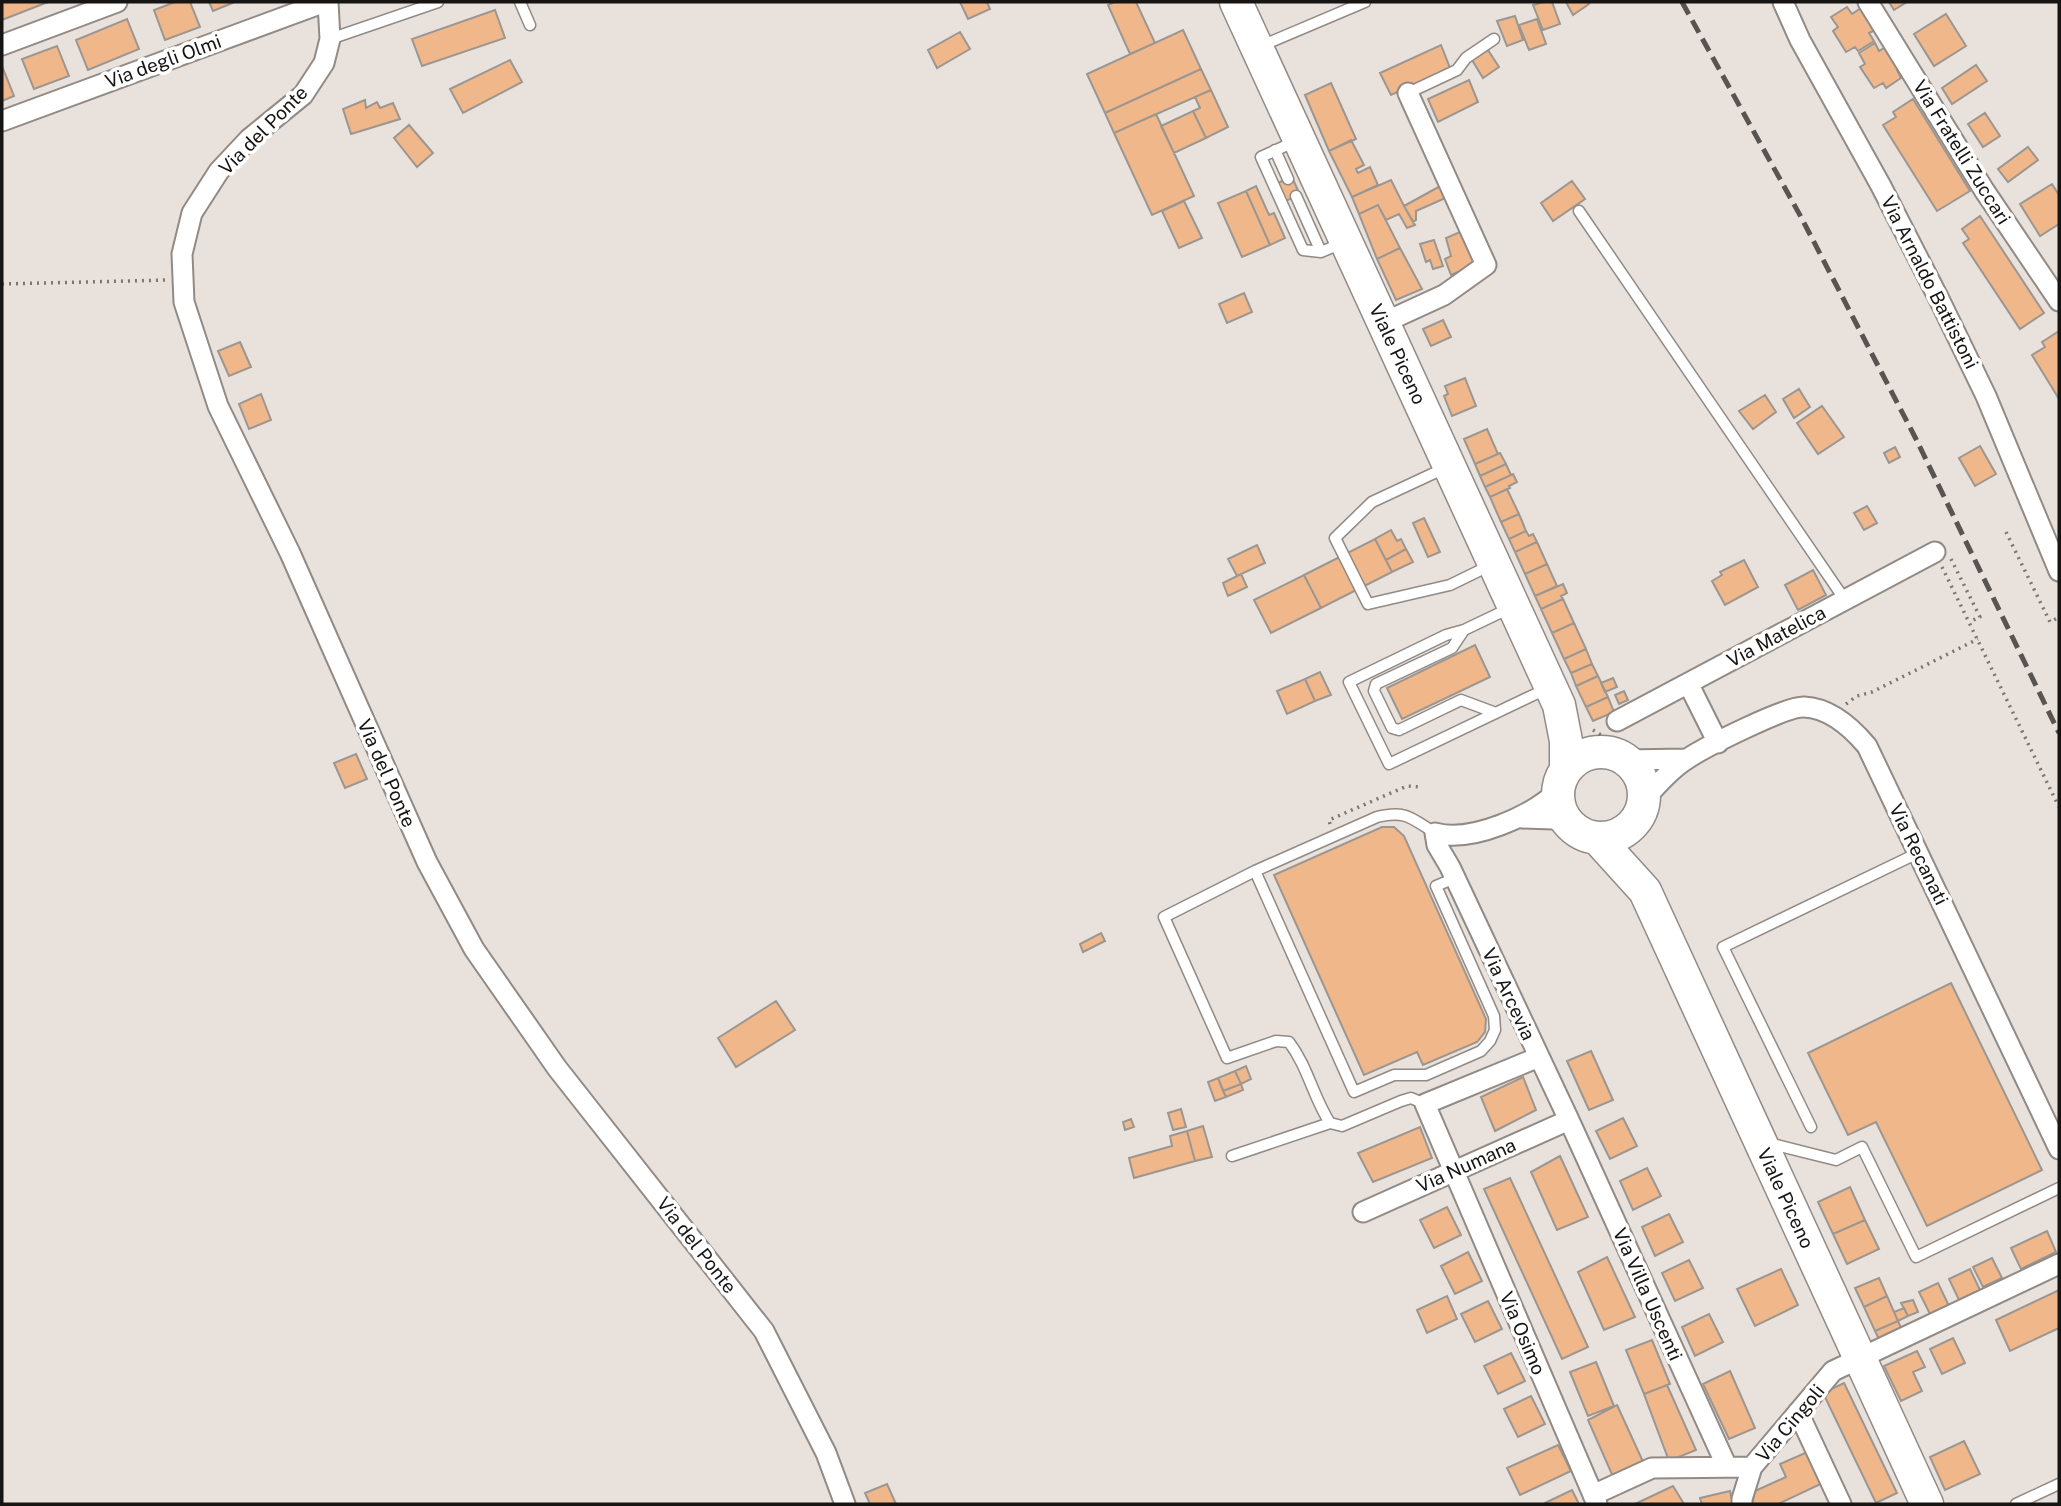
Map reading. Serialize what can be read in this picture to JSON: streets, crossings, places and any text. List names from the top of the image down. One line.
{"streets":{"main road":["Viale Piceno"],"street":["Via degli Olmi","Via del Ponte","Via Fratelli Zuccari","Via Arnaldo Battistoni","Via Matelica","Via Recanati","Via Arcevia","Via Numana","Via Villa Uscenti","Via Osimo","Via Cingoli"]},"crossings":[["Via degli Olmi","Via del Ponte"],["Viale Piceno","Via Recanati"],["Viale Piceno","Via Cingoli"],["Via Arcevia","Via Numana"],["Via Arcevia","Via Villa Uscenti"],["Via Numana","Via Villa Uscenti"],["Via Numana","Via Osimo"],["Via Villa Uscenti","Via Cingoli"],["Via Osimo","Via Cingoli"]]}
